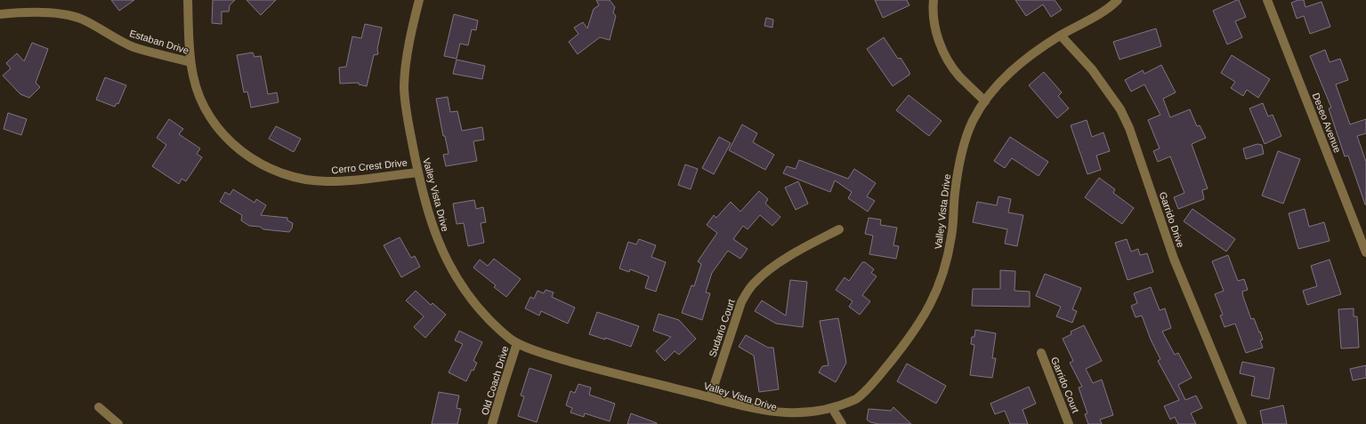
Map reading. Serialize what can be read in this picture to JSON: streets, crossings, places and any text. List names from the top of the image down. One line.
{"streets":{"street":["Estaban Drive","Deseo Avenue","Cerro Crest Drive","Valley Vista Drive","Garrido Drive","Sudario Court","Old Coach Drive","Garrido Court"]},"crossings":[["Estaban Drive","Cerro Crest Drive"],["Cerro Crest Drive","Valley Vista Drive"],["Valley Vista Drive","Garrido Drive"],["Valley Vista Drive","Sudario Court"],["Valley Vista Drive","Old Coach Drive"]]}
